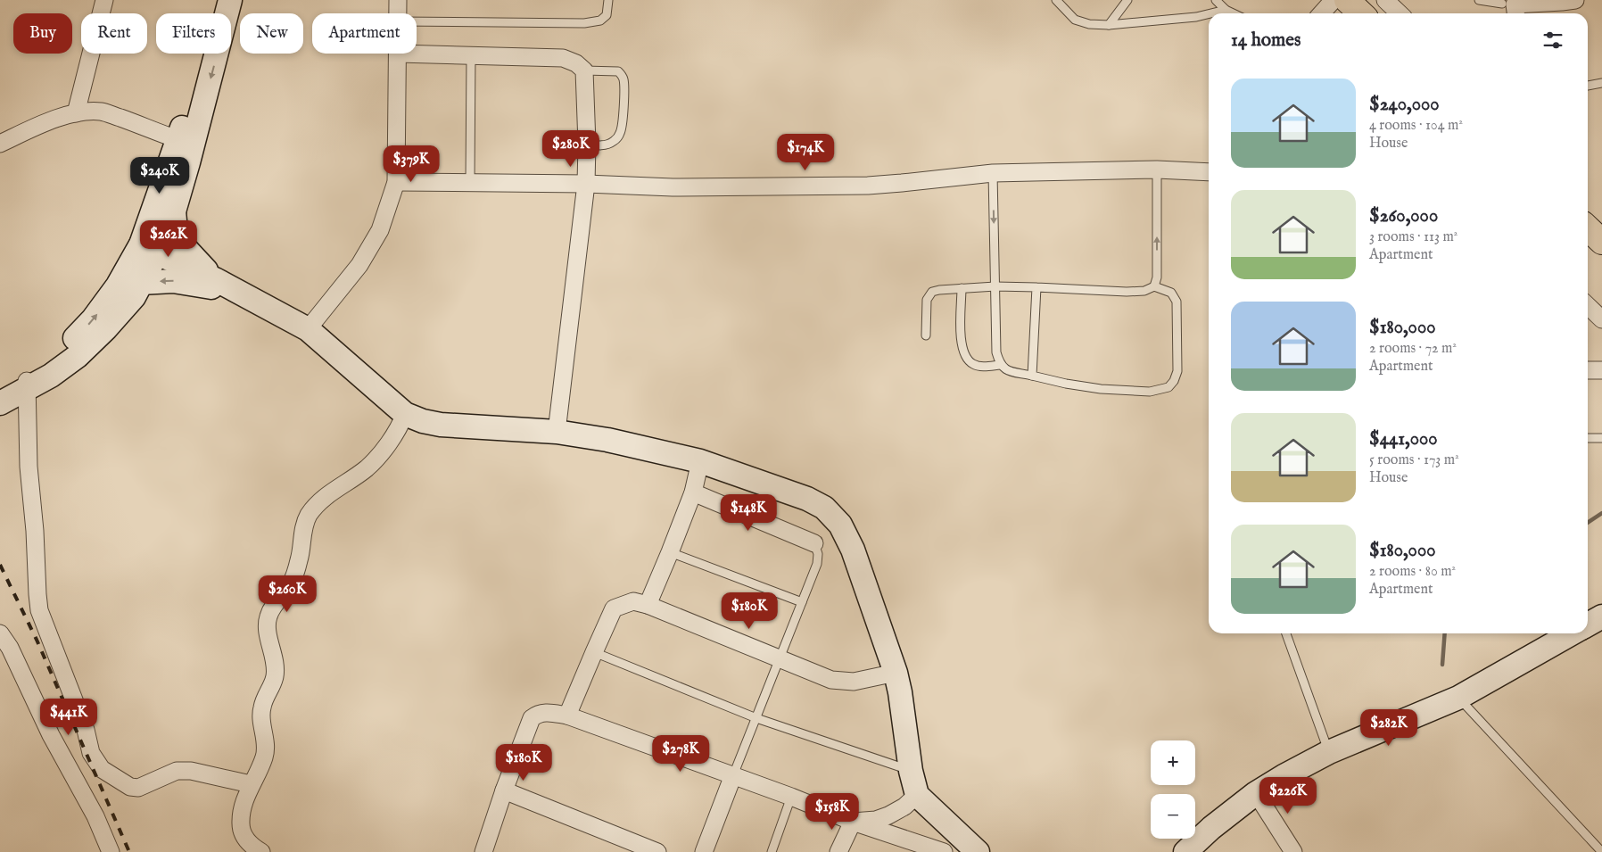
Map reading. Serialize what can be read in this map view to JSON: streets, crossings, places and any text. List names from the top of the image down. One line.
{"page":{"chip":["Buy","Rent","Filters","New","Apartment"],"heading":"14 homes","list":[{"name":"$240,000","note":"4 rooms · 104 m² · House"},{"name":"$260,000","note":"3 rooms · 113 m² · Apartment"},{"name":"$180,000","note":"2 rooms · 72 m² · Apartment"},{"name":"$441,000","note":"5 rooms · 173 m² · House"},{"name":"$180,000","note":"2 rooms · 80 m² · Apartment"}],"price":["$280K","$174K","$379K","$240K","$262K","$148K","$260K","$180K","$441K","$282K","$278K","$180K","$226K","$158K"],"map_buttons":["+","−"]}}
